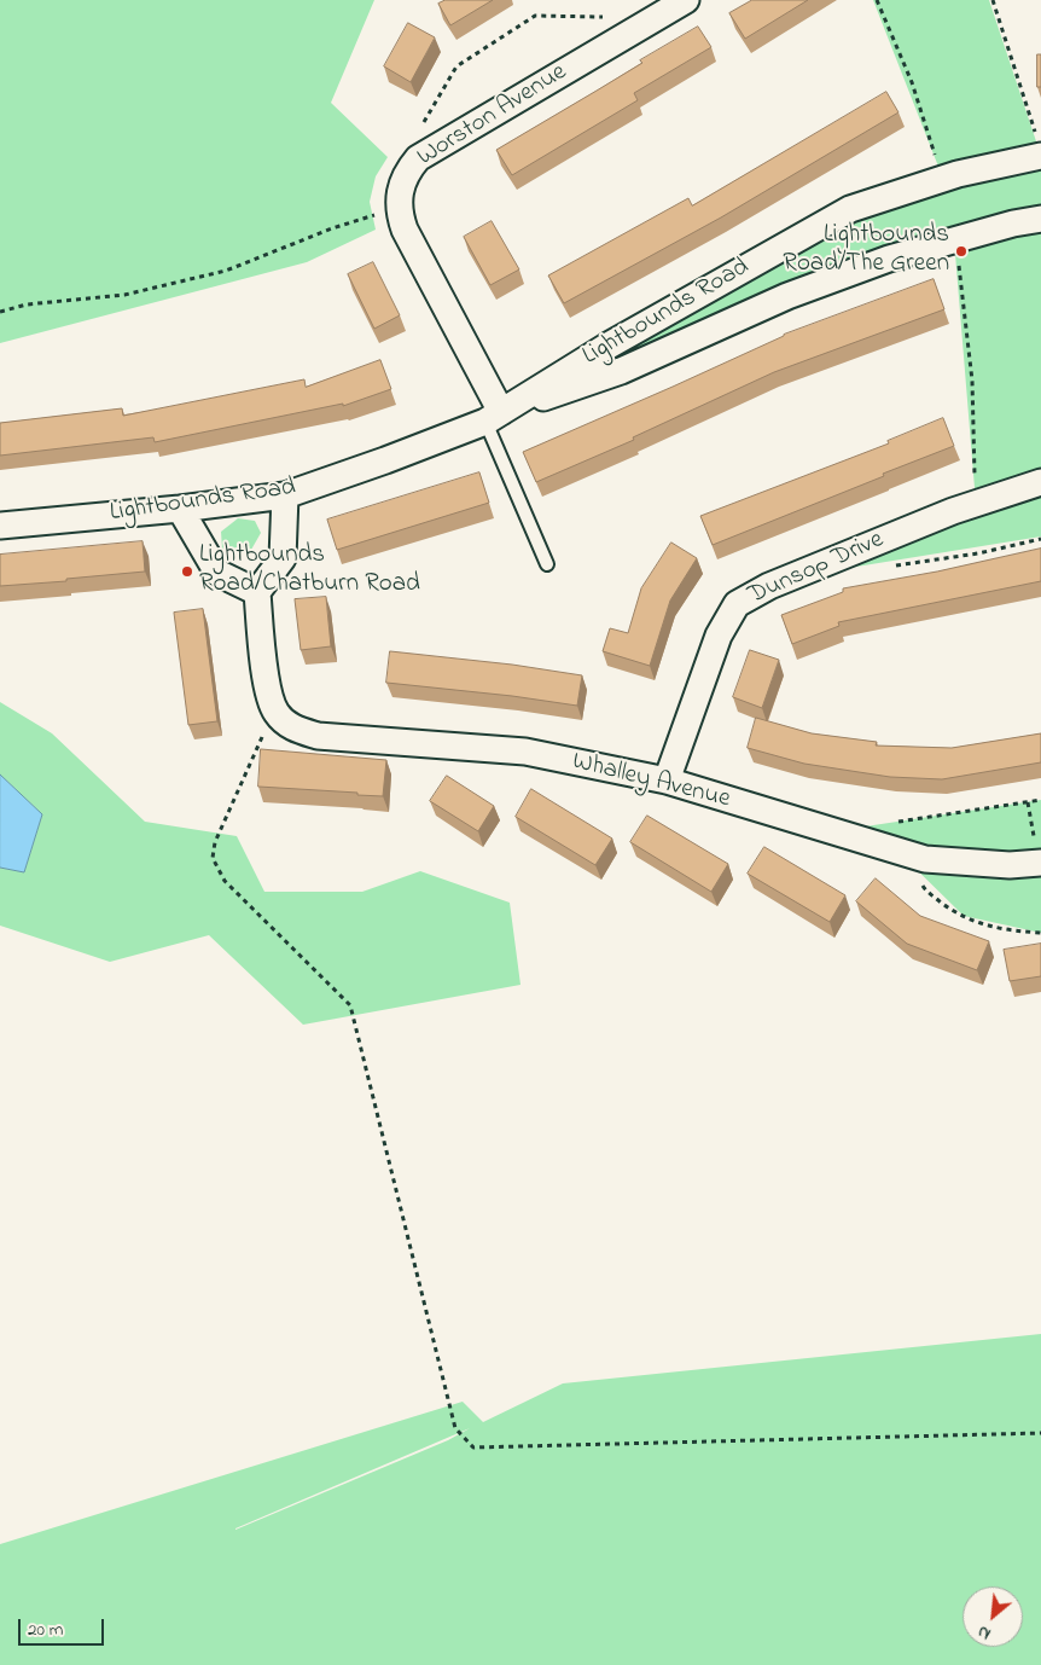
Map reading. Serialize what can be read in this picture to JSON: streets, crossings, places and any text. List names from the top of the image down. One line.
{"streets":{"street":["Worston Avenue","Lightbounds Road","Dunsop Drive","Whalley Avenue"]},"crossings":[["Worston Avenue","Lightbounds Road"],["Dunsop Drive","Whalley Avenue"]],"places":["Lightbounds Road/The Green","Lightbounds Road/Chatburn Road"],"scale_bar":"20 m","north":"bottom left"}
